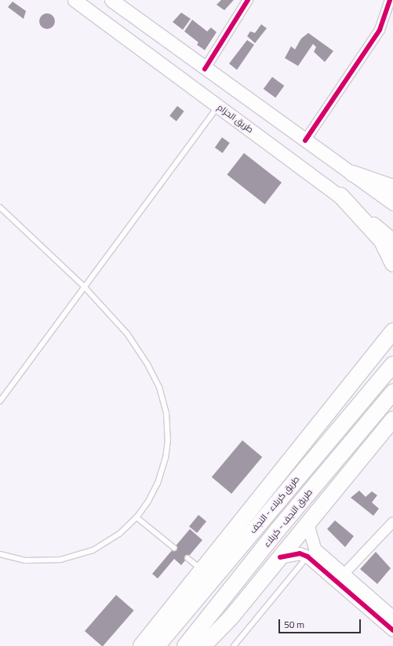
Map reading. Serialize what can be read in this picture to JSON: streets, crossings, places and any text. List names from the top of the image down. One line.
{"streets":{"highway":["طريق کربلاء - النجف","طريق النجف - کربلاء"],"main road":["طريق الحزام"]},"scale_bar":"50 m"}
